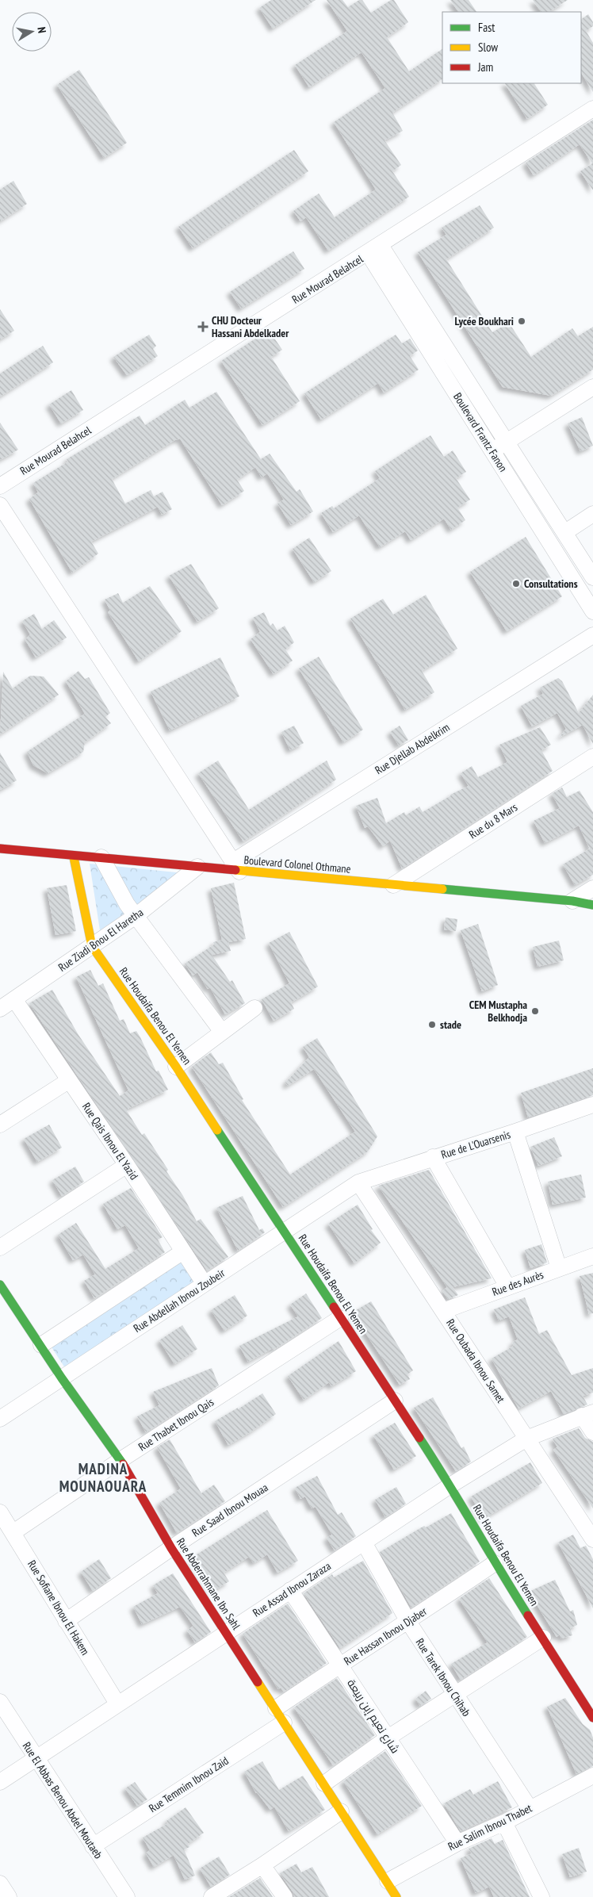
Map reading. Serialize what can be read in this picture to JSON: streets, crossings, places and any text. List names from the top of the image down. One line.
{"streets":{"street":["Rue Mourad Belahcel","Boulevard Frantz Fanon","Rue Djellab Abdelkrim","Rue du 8 Mars","Boulevard Colonel Othmane","Rue Ziadi Bnou El Haretha","Rue Houdaifa Benou El Yemen","Rue Qais Ibnou El Yazid","Rue de L'Ouarsenis","Rue des Aurès","Rue Abdellah Ibnou Zoubeir","Rue Oubada Ibnou Samet","Rue Thabet Ibnou Qais","Rue Saad Ibnou Mouaa","Rue Abderrahmane Ibn Sahl","Rue Assad Ibnou Zaraza","Rue Sofiane Ibnou El Hakem","Rue Hassan Ibnou Djaber","Rue Tarek Ibnou Chihab","شارع نعيم إبن ربيعة","Rue Temmim Ibnou Zaid","Rue El Abbas Benou Abdel Moutaeb","Rue Salim Ibnou Thabet"]},"crossings":[["Rue Mourad Belahcel","Boulevard Frantz Fanon"],["Rue Djellab Abdelkrim","Boulevard Colonel Othmane"],["Rue du 8 Mars","Boulevard Colonel Othmane"],["Boulevard Colonel Othmane","Rue Ziadi Bnou El Haretha"],["Boulevard Colonel Othmane","Rue Houdaifa Benou El Yemen"],["Rue Ziadi Bnou El Haretha","Rue Houdaifa Benou El Yemen"],["Rue Ziadi Bnou El Haretha","Rue Qais Ibnou El Yazid"],["Rue Houdaifa Benou El Yemen","Rue Abdellah Ibnou Zoubeir"],["Rue Houdaifa Benou El Yemen","Rue Thabet Ibnou Qais"],["Rue Houdaifa Benou El Yemen","Rue Saad Ibnou Mouaa"],["Rue Houdaifa Benou El Yemen","Rue Assad Ibnou Zaraza"],["Rue Houdaifa Benou El Yemen","Rue Hassan Ibnou Djaber"],["Rue Qais Ibnou El Yazid","Rue Abdellah Ibnou Zoubeir"],["Rue de L'Ouarsenis","Rue Abdellah Ibnou Zoubeir"],["Rue de L'Ouarsenis","Rue Oubada Ibnou Samet"],["Rue des Aurès","Rue Oubada Ibnou Samet"],["Rue Abdellah Ibnou Zoubeir","Rue Oubada Ibnou Samet"],["Rue Abdellah Ibnou Zoubeir","Rue Abderrahmane Ibn Sahl"],["Rue Oubada Ibnou Samet","Rue Assad Ibnou Zaraza"],["Rue Thabet Ibnou Qais","Rue Abderrahmane Ibn Sahl"],["Rue Thabet Ibnou Qais","Rue Sofiane Ibnou El Hakem"],["Rue Saad Ibnou Mouaa","Rue Abderrahmane Ibn Sahl"],["Rue Saad Ibnou Mouaa","Rue Sofiane Ibnou El Hakem"],["Rue Abderrahmane Ibn Sahl","Rue Assad Ibnou Zaraza"],["Rue Abderrahmane Ibn Sahl","Rue Hassan Ibnou Djaber"],["Rue Abderrahmane Ibn Sahl","Rue Temmim Ibnou Zaid"],["Rue Abderrahmane Ibn Sahl","Rue Salim Ibnou Thabet"],["Rue Assad Ibnou Zaraza","Rue Sofiane Ibnou El Hakem"],["Rue Assad Ibnou Zaraza","Rue Tarek Ibnou Chihab"],["Rue Assad Ibnou Zaraza","شارع نعيم إبن ربيعة"],["Rue Assad Ibnou Zaraza","Rue El Abbas Benou Abdel Moutaeb"],["Rue Hassan Ibnou Djaber","Rue Tarek Ibnou Chihab"],["Rue Hassan Ibnou Djaber","شارع نعيم إبن ربيعة"],["Rue Tarek Ibnou Chihab","Rue Salim Ibnou Thabet"],["شارع نعيم إبن ربيعة","Rue Salim Ibnou Thabet"],["Rue Temmim Ibnou Zaid","Rue El Abbas Benou Abdel Moutaeb"]],"districts":["MADINA MOUNAOUARA"],"places":{"other":["Lycée Boukhari","Consultations","CEM Mustapha Belkhodja","stade"],"health":["CHU Docteur Hassani Abdelkader"]},"legend":["Fast","Slow","Jam"],"north":"right"}
